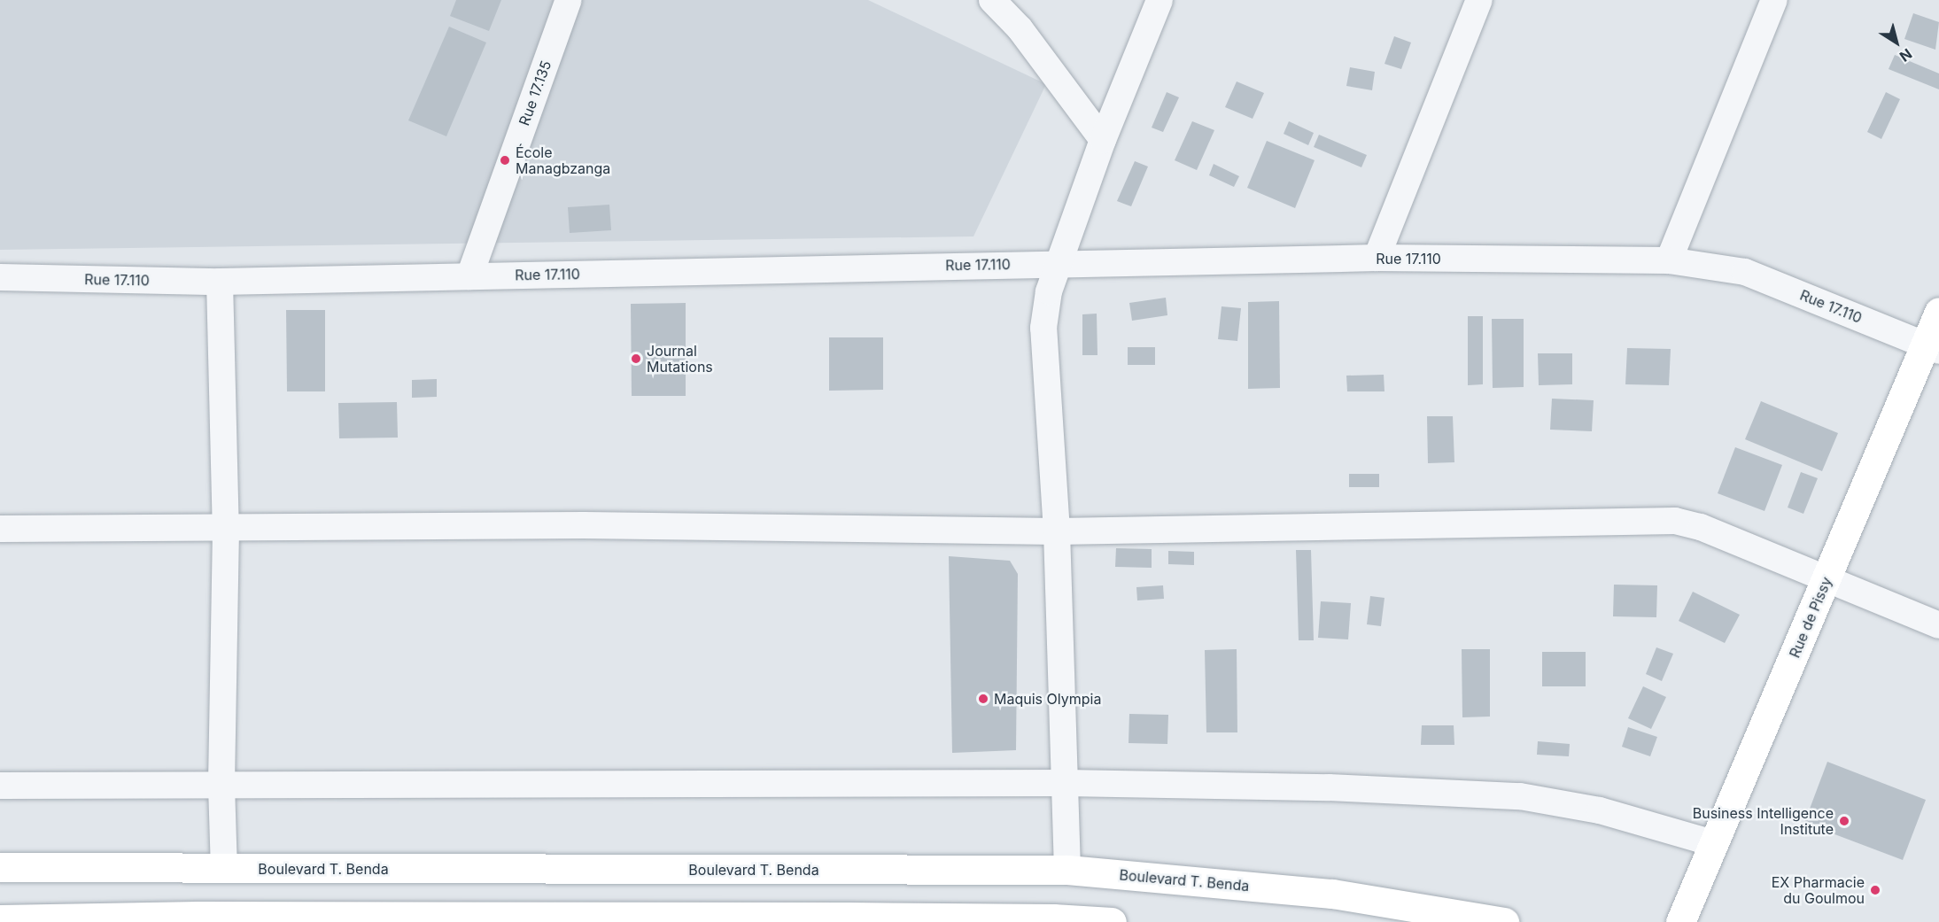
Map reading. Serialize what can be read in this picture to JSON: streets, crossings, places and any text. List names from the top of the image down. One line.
{"streets":{"main road":["Rue de Pissy","Boulevard T. Benda"],"street":["Rue 17.135","Rue 17.110"]},"crossings":[["Rue 17.135","Rue 17.110"],["Rue 17.110","Rue de Pissy"]],"places":["École Managbzanga","Journal Mutations","Maquis Olympia","Business Intelligence Institute","EX Pharmacie du Goulmou"],"north":"bottom right"}
